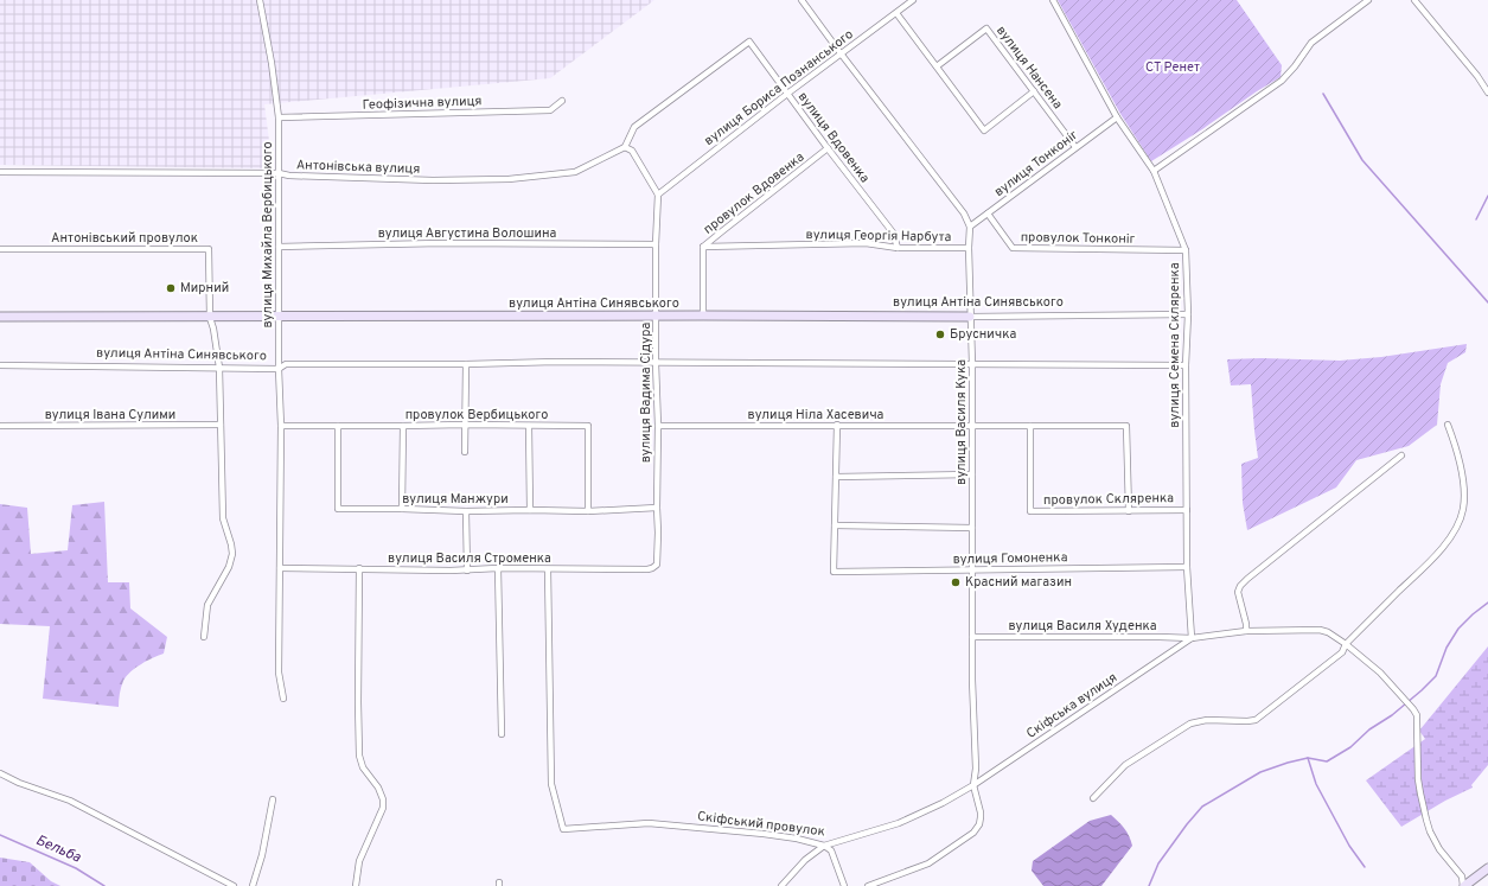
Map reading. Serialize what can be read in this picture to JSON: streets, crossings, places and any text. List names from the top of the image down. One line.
{"streets":{"street":["вулиця Нансена","вулиця Бориса Познанського","Геофізична вулиця","вулиця Вдовенка","вулиця Тонконіг","Антонівська вулиця","провулок Вдовенка","вулиця Августина Волошина","вулиця Михайла Вербицького","вулиця Георгія Нарбута","Антонівський провулок","провулок Тонконіг","вулиця Антіна Синявського","вулиця Семена Скляренка","вулиця Вадима Сідура","вулиця Івана Сулими","провулок Вербицького","вулиця Ніла Хасевича","вулиця Василя Кука","вулиця Манжури","провулок Скляренка","вулиця Василя Строменка","вулиця Гомоненка","вулиця Василя Худенка","Скіфська вулиця","Скіфський провулок"]},"crossings":[["вулиця Нансена","вулиця Тонконіг"],["вулиця Бориса Познанського","вулиця Вдовенка"],["вулиця Бориса Познанського","вулиця Вадима Сідура"],["Геофізична вулиця","вулиця Михайла Вербицького"],["вулиця Вдовенка","Антонівська вулиця"],["вулиця Вдовенка","провулок Вдовенка"],["вулиця Вдовенка","вулиця Георгія Нарбута"],["вулиця Тонконіг","провулок Тонконіг"],["вулиця Тонконіг","вулиця Семена Скляренка"],["вулиця Тонконіг","вулиця Василя Кука"],["Антонівська вулиця","вулиця Михайла Вербицького"],["провулок Вдовенка","вулиця Георгія Нарбута"],["провулок Вдовенка","вулиця Антіна Синявського"],["вулиця Августина Волошина","вулиця Михайла Вербицького"],["вулиця Августина Волошина","вулиця Вадима Сідура"],["вулиця Михайла Вербицького","вулиця Антіна Синявського"],["вулиця Михайла Вербицького","провулок Вербицького"],["вулиця Михайла Вербицького","вулиця Василя Строменка"],["вулиця Георгія Нарбута","вулиця Василя Кука"],["Антонівський провулок","вулиця Антіна Синявського"],["провулок Тонконіг","вулиця Семена Скляренка"],["вулиця Антіна Синявського","вулиця Семена Скляренка"],["вулиця Антіна Синявського","вулиця Вадима Сідура"],["вулиця Антіна Синявського","вулиця Василя Кука"],["вулиця Семена Скляренка","провулок Скляренка"],["вулиця Семена Скляренка","вулиця Гомоненка"],["вулиця Семена Скляренка","вулиця Василя Худенка"],["вулиця Семена Скляренка","Скіфська вулиця"],["вулиця Вадима Сідура","вулиця Ніла Хасевича"],["вулиця Вадима Сідура","вулиця Манжури"],["вулиця Вадима Сідура","вулиця Василя Строменка"],["провулок Вербицького","вулиця Манжури"],["вулиця Ніла Хасевича","вулиця Василя Кука"],["вулиця Ніла Хасевича","провулок Скляренка"],["вулиця Василя Кука","вулиця Гомоненка"],["вулиця Василя Кука","вулиця Василя Худенка"],["вулиця Василя Кука","Скіфська вулиця"],["вулиця Василя Кука","Скіфський провулок"],["вулиця Василя Строменка","Скіфський провулок"],["вулиця Василя Худенка","Скіфська вулиця"],["Скіфська вулиця","Скіфський провулок"]],"water":["Бельба"],"parks":["СТ Ренет"],"places":["Мирний","Брусничка","Красний магазин"]}
